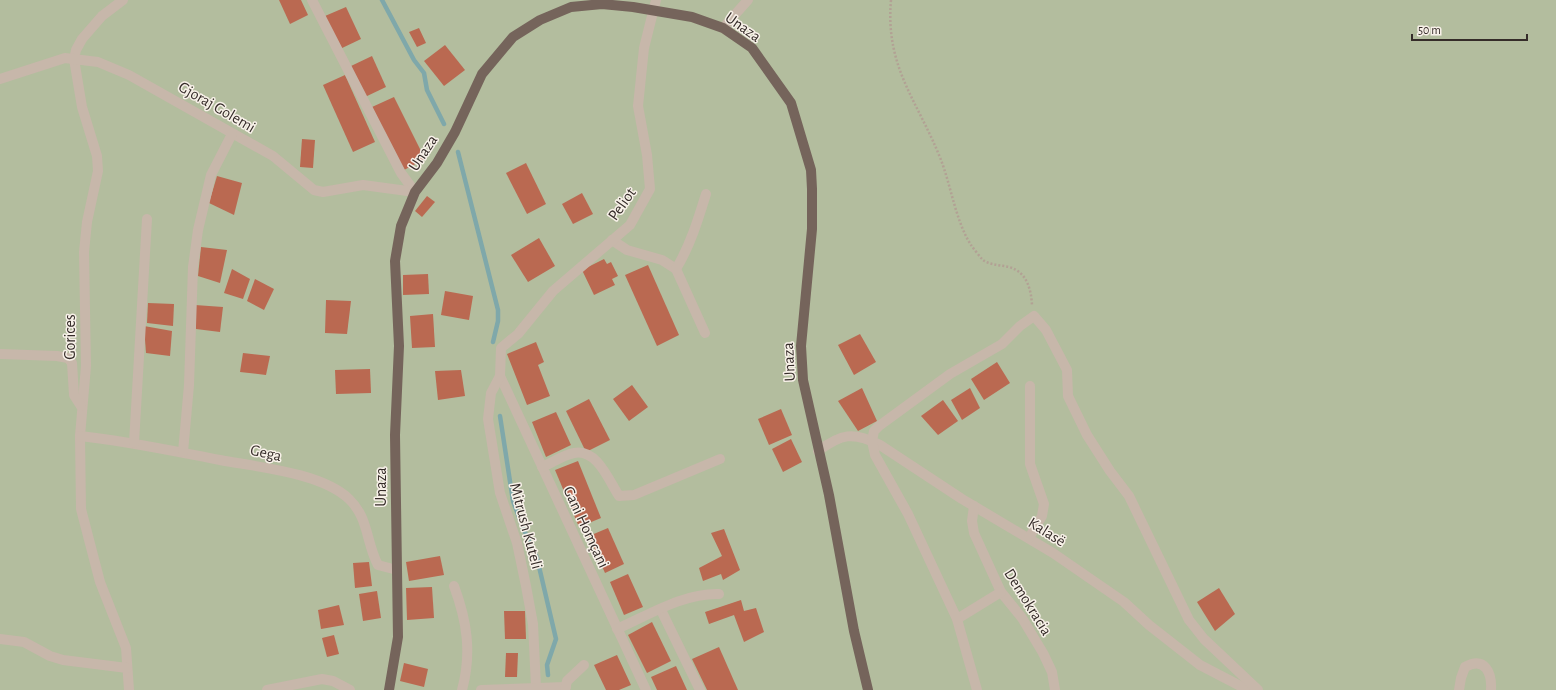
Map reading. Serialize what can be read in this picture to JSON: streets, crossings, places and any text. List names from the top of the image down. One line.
{"streets":{"main road":["Unaza"],"street":["Gjoraj Golemi","Peliot","Gorices","Gega","Mitrush Kuteli","Gani Homçani","Kalasë","Demokracia"]},"crossings":[["Unaza","Gjoraj Golemi"],["Unaza","Peliot"],["Unaza","Gega"],["Unaza","Kalasë"],["Gjoraj Golemi","Gorices"],["Peliot","Mitrush Kuteli"],["Peliot","Gani Homçani"],["Gorices","Gega"],["Mitrush Kuteli","Gani Homçani"],["Kalasë","Demokracia"]],"scale_bar":"50 m"}
